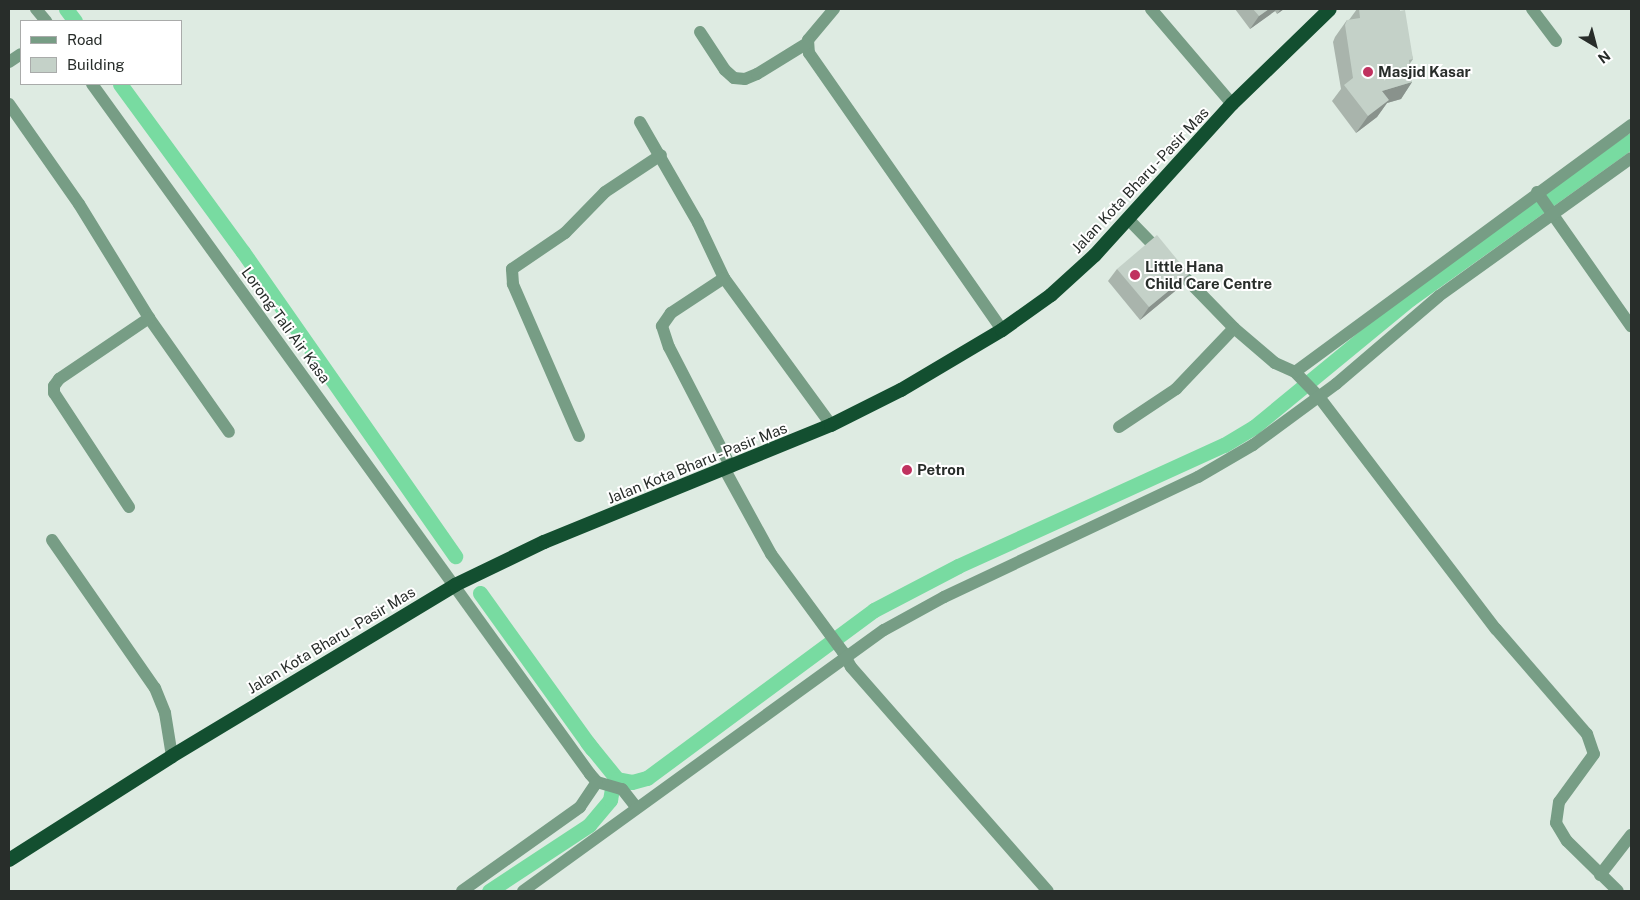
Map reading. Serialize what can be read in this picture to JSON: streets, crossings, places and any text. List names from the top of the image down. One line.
{"streets":{"highway":["Jalan Kota Bharu - Pasir Mas"],"street":["Lorong Tali Air Kasa"]},"crossings":[["Jalan Kota Bharu - Pasir Mas","Lorong Tali Air Kasa"]],"places":["Masjid Kasar","Little Hana Child Care Centre","Petron"],"legend":["Road","Building"],"north":"bottom right"}
